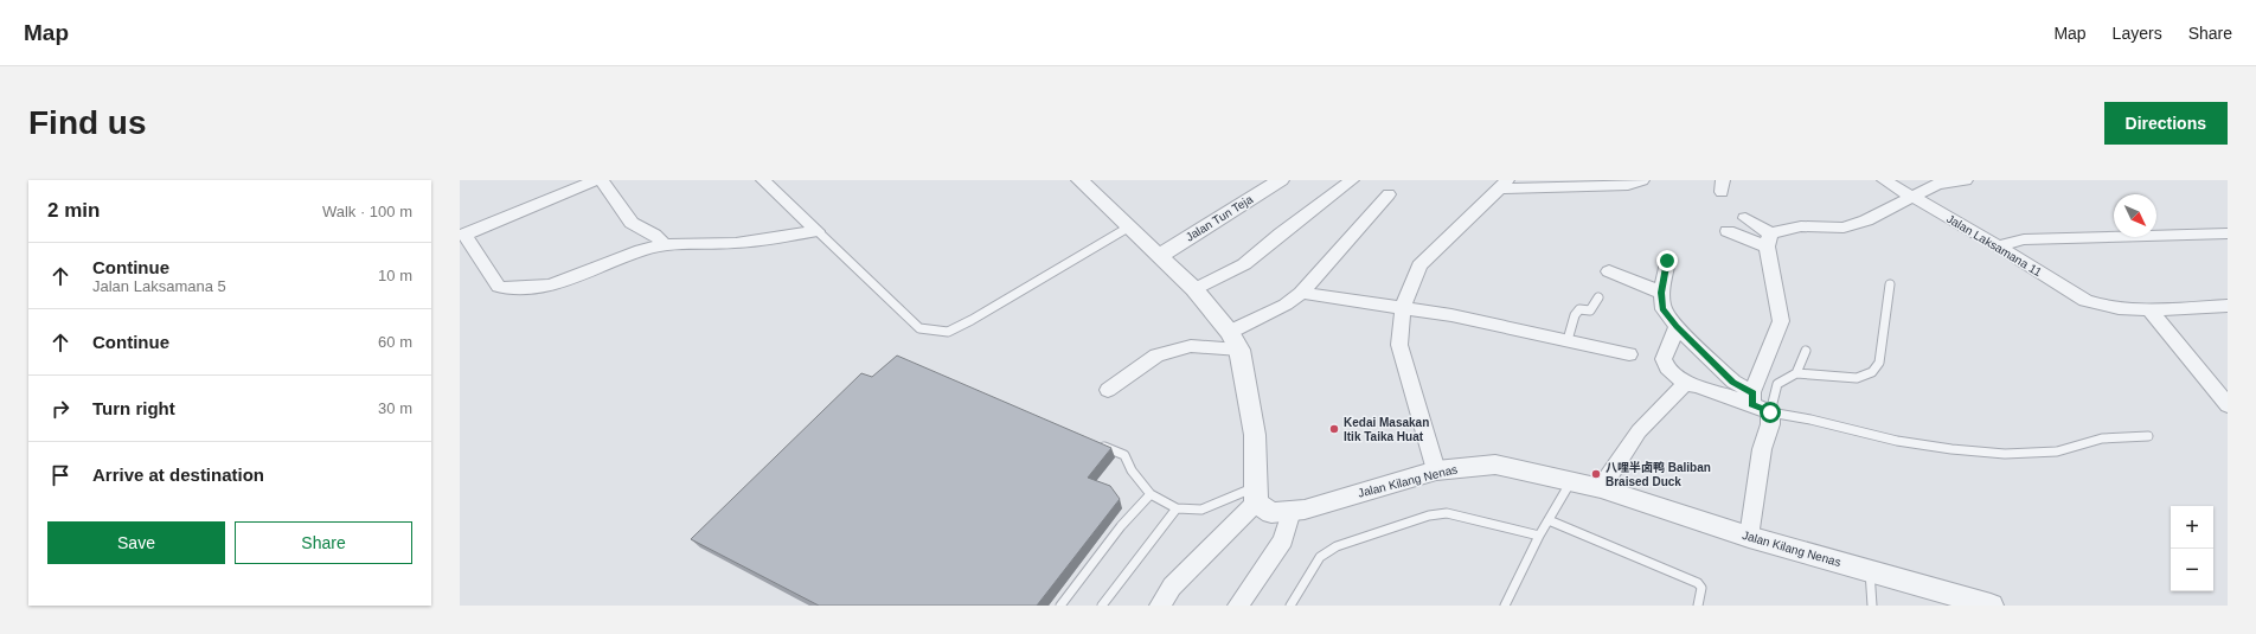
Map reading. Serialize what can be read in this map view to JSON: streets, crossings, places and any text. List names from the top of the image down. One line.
{"streets":{"street":["Jalan Tun Teja","Jalan Laksamana 11","Jalan Kilang Nenas"]},"places":["Kedai Masakan Itik Taika Huat","八哩半卤鸭 Baliban Braised Duck"],"north":"bottom right","page":{"header":"Map","nav":["Map","Layers","Share"],"buttons":["Directions",["Save","Share"]],"title":"Find us","heading":["2 min","Walk · 100 m"],"list":[["Continue","Jalan Laksamana 5","10 m"],["Continue","60 m"],["Turn right","30 m"],"Arrive at destination"],"map_buttons":["+","−"]}}
